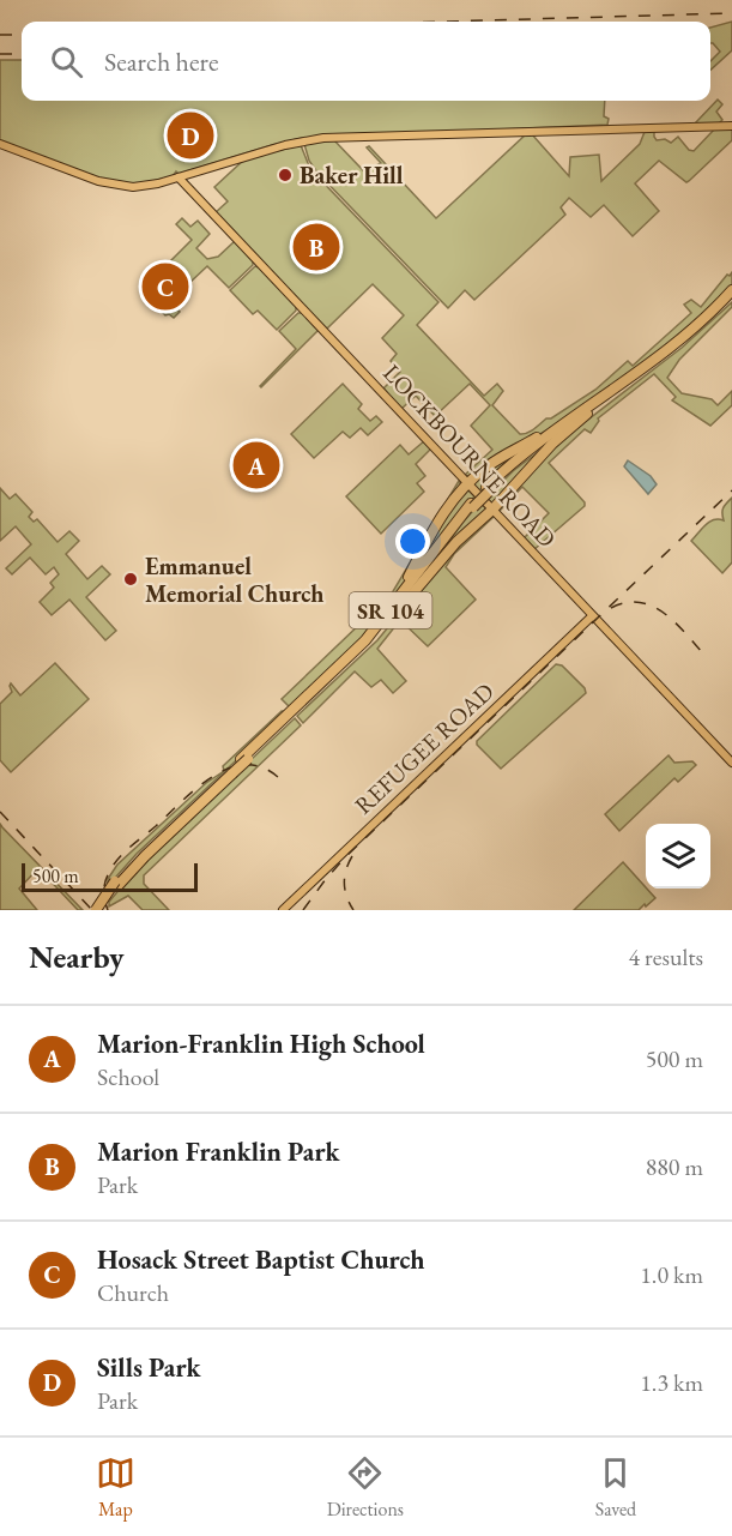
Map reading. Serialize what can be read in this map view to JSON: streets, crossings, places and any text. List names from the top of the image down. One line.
{"streets":{"highway":["SR 104"],"main road":["LOCKBOURNE ROAD","REFUGEE ROAD"]},"crossings":[["LOCKBOURNE ROAD","REFUGEE ROAD"]],"places":["Baker Hill","Emmanuel Memorial Church"],"scale_bar":"500 m","page":{"search":"Search here","pins":["D","B","C","A"],"scale":"500 m","heading":["Nearby","4 results"],"list":[{"mark":"A","name":"Marion-Franklin High School","note":"School","value":"500 m"},{"mark":"B","name":"Marion Franklin Park","note":"Park","value":"880 m"},{"mark":"C","name":"Hosack Street Baptist Church","note":"Church","value":"1.0 km"},{"mark":"D","name":"Sills Park","note":"Park","value":"1.3 km"}],"nav":["Map","Directions","Saved"]}}
